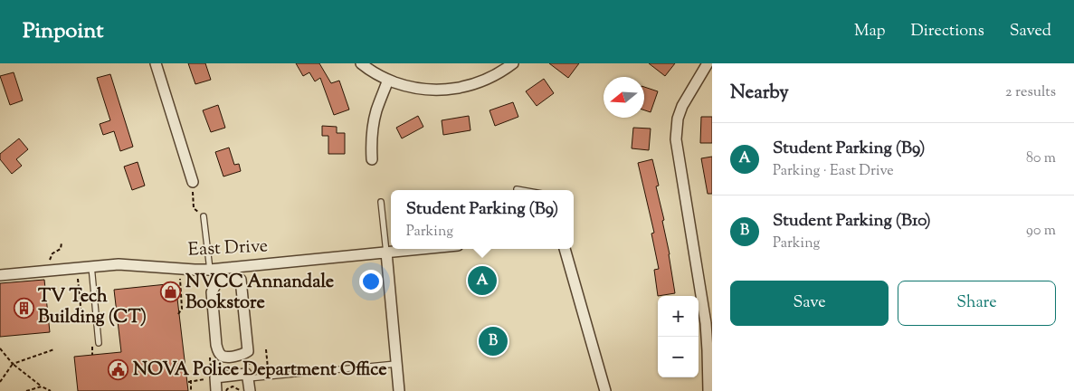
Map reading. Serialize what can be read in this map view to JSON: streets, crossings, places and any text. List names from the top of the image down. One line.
{"streets":{"street":["East Drive"]},"places":{"shop":["NVCC Annandale Bookstore"],"building":["TV Tech Building (CT)"],"public building":["NOVA Police Department Office"]},"north":"left","page":{"header":"Pinpoint","nav":["Map","Directions","Saved"],"heading":["Nearby","2 results"],"list":[{"mark":"A","name":"Student Parking (B9)","note":"Parking · East Drive","value":"80 m"},{"mark":"B","name":"Student Parking (B10)","note":"Parking","value":"90 m"}],"popup":["Student Parking (B9)","Parking"],"pins":["A","B"],"buttons":["Save","Share"],"map_buttons":["+","−"]}}
